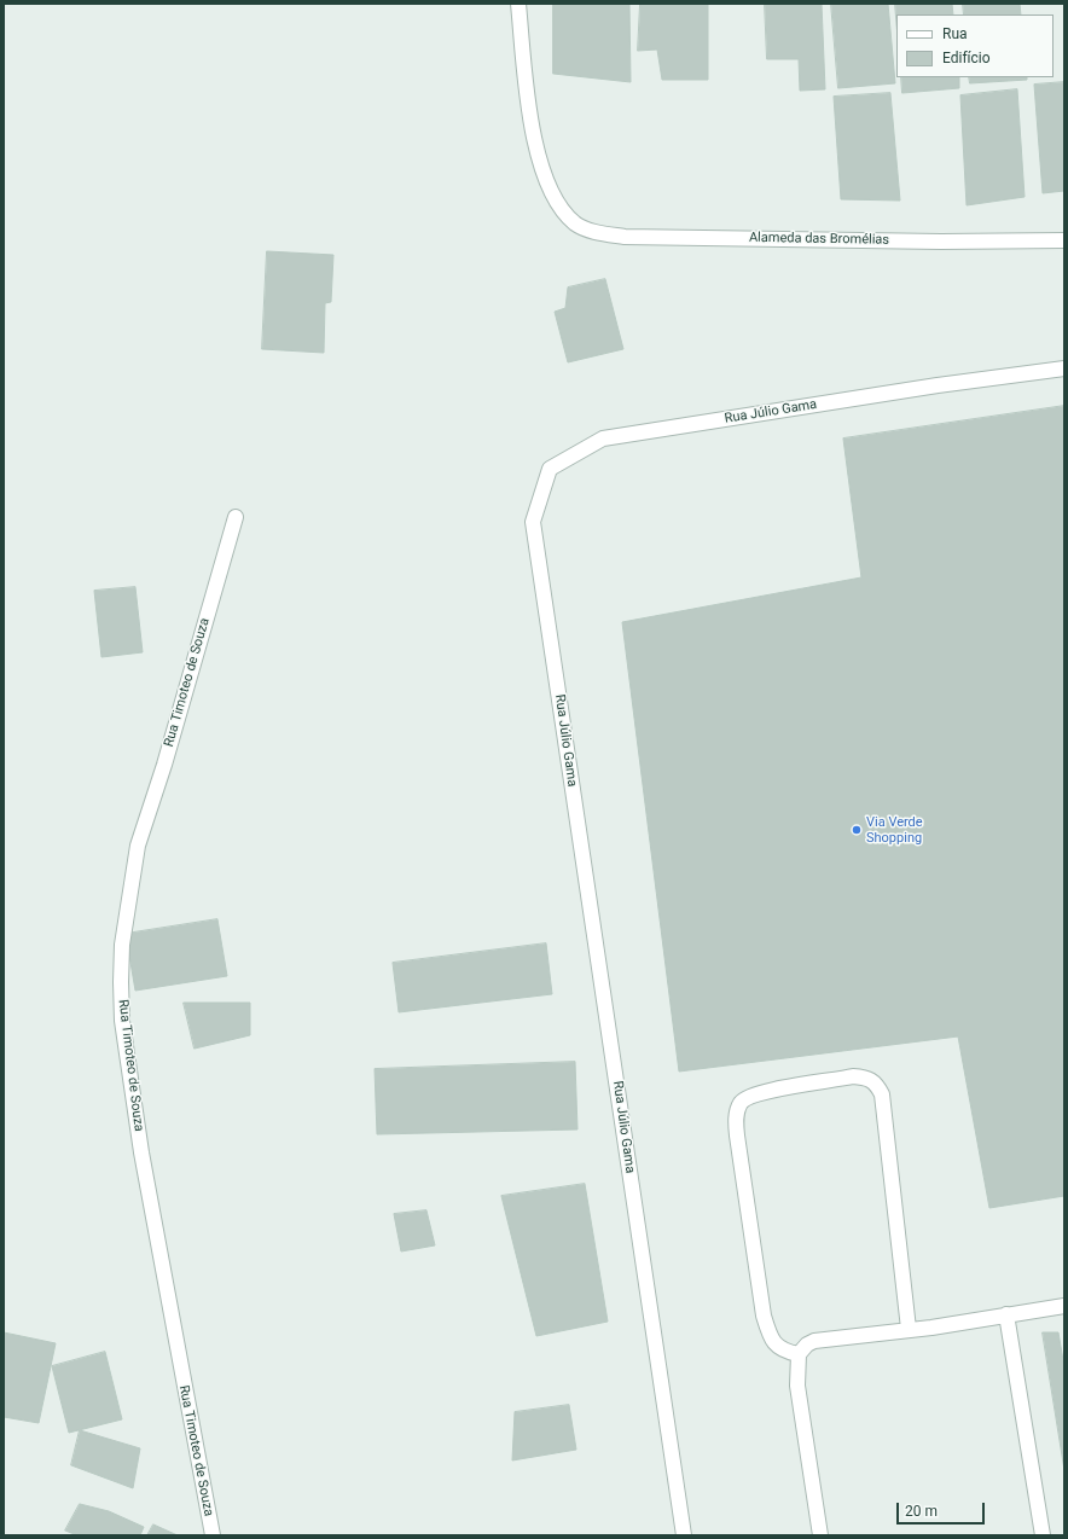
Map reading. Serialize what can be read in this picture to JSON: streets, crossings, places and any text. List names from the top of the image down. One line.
{"streets":{"street":["Alameda das Bromélias","Rua Júlio Gama","Rua Timoteo de Souza"]},"places":["Via Verde Shopping"],"legend":["Rua","Edifício"],"scale_bar":"20 m"}
